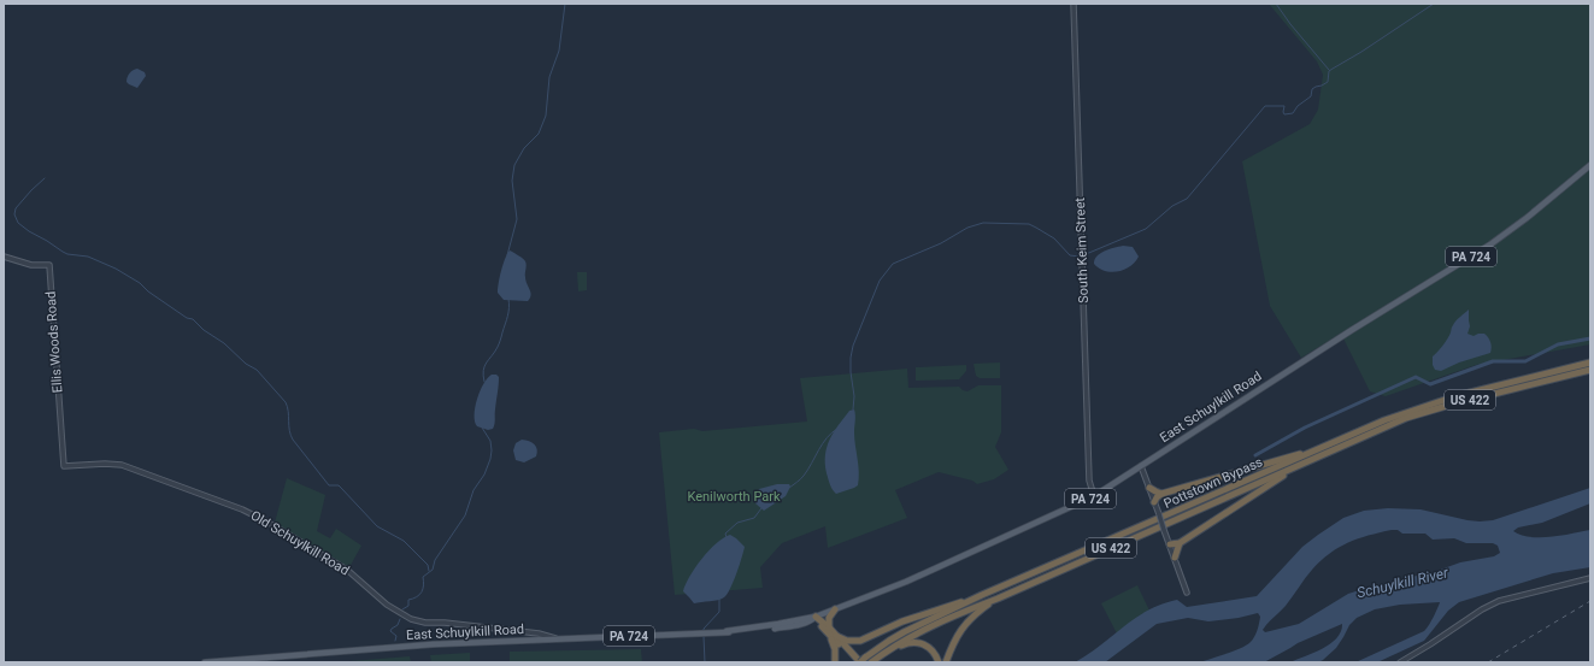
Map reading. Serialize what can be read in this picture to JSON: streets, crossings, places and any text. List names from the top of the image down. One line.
{"streets":{"highway":["US 422","Pottstown Bypass"],"main road":["PA 724","East Schuylkill Road"],"street":["South Keim Street","Ellis Woods Road","Old Schuylkill Road"]},"crossings":[["South Keim Street","East Schuylkill Road"],["Ellis Woods Road","Old Schuylkill Road"],["East Schuylkill Road","Old Schuylkill Road"]],"water":["Schuylkill River"],"parks":["Kenilworth Park"]}
